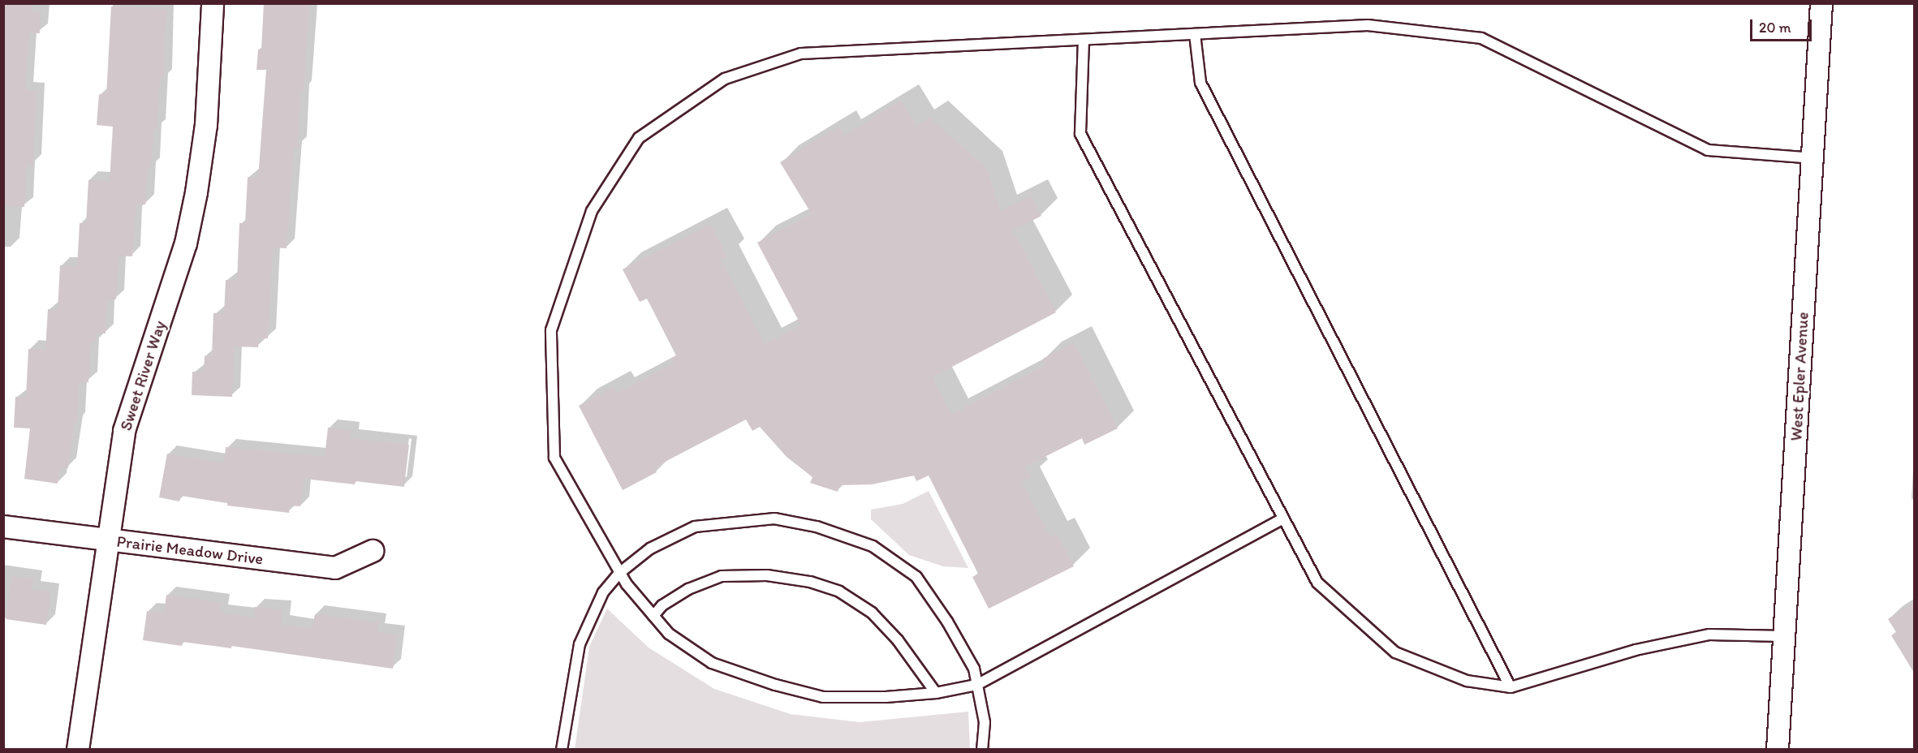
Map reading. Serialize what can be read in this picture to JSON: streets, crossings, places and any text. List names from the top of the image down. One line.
{"streets":{"street":["Sweet River Way","West Epler Avenue","Prairie Meadow Drive"]},"crossings":[["Sweet River Way","Prairie Meadow Drive"]],"scale_bar":"20 m"}
